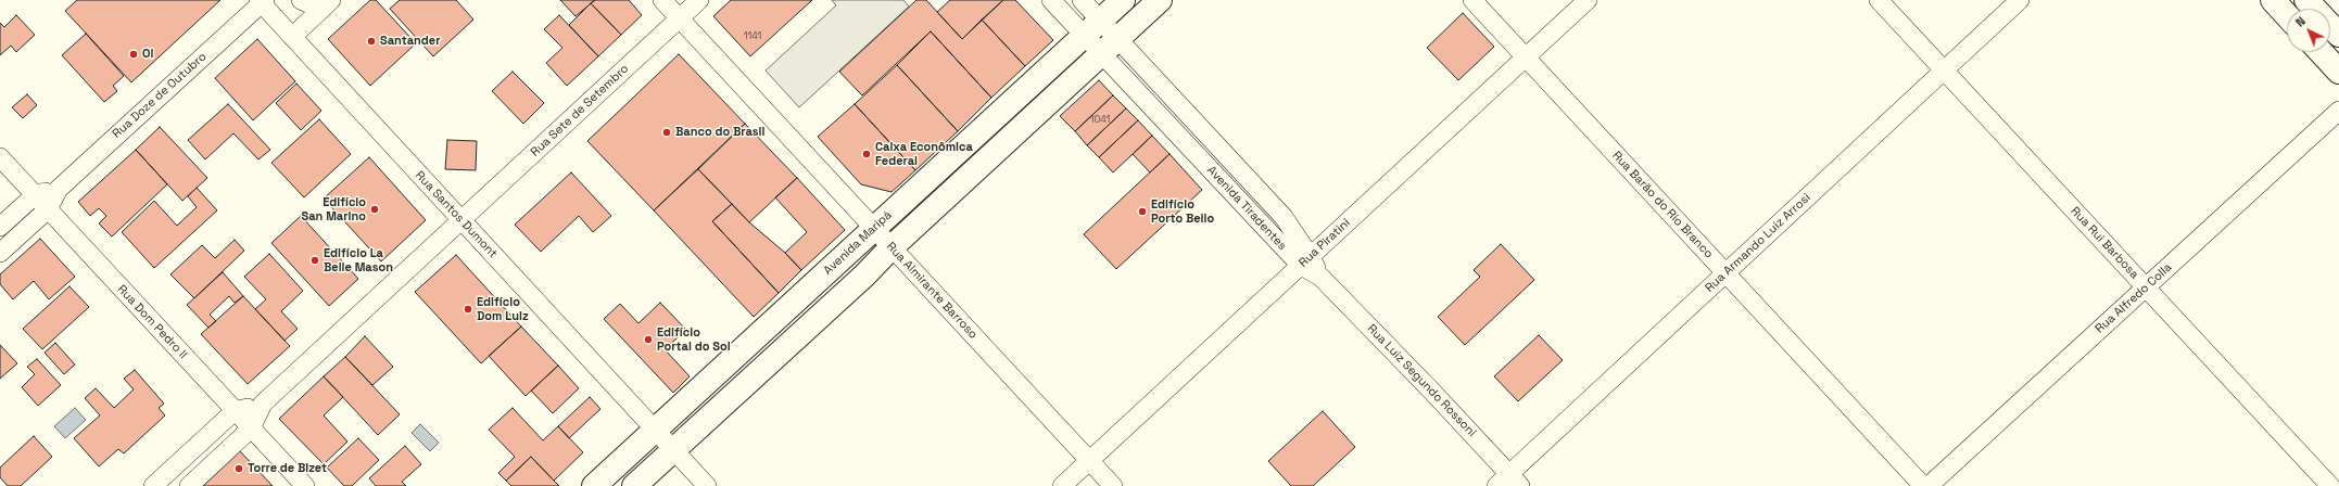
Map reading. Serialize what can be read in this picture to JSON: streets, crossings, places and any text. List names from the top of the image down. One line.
{"streets":{"main road":["Avenida Maripá"],"street":["Rua Doze de Outubro","Rua Sete de Setembro","Rua Barão do Rio Branco","Avenida Tiradentes","Rua Santos Dumont","Rua Piratini","Rua Armando Luiz Arrosi","Rua Rui Barbosa","Rua Almirante Barroso","Rua Alfredo Colla","Rua Dom Pedro II","Rua Luiz Segundo Rossoni"]},"crossings":[["Rua Doze de Outubro","Rua Santos Dumont"],["Rua Sete de Setembro","Rua Santos Dumont"],["Rua Sete de Setembro","Rua Almirante Barroso"],["Rua Barão do Rio Branco","Rua Piratini"],["Rua Barão do Rio Branco","Rua Armando Luiz Arrosi"],["Avenida Tiradentes","Avenida Maripá"],["Avenida Tiradentes","Rua Piratini"],["Avenida Tiradentes","Rua Luiz Segundo Rossoni"],["Rua Santos Dumont","Avenida Maripá"],["Avenida Maripá","Rua Almirante Barroso"],["Rua Piratini","Rua Almirante Barroso"],["Rua Armando Luiz Arrosi","Rua Rui Barbosa"],["Rua Armando Luiz Arrosi","Rua Luiz Segundo Rossoni"],["Rua Rui Barbosa","Rua Alfredo Colla"]],"places":["Santander","Oi","Banco do Brasil","Caixa Econômica Federal","Edifício San Marino","Edifício Porto Bello","Edifício La Belle Mason","Edifício Dom Luiz","Edifício Portal do Sol","Torre de Bizet"],"house_numbers":["1141","1041"],"north":"top left"}
